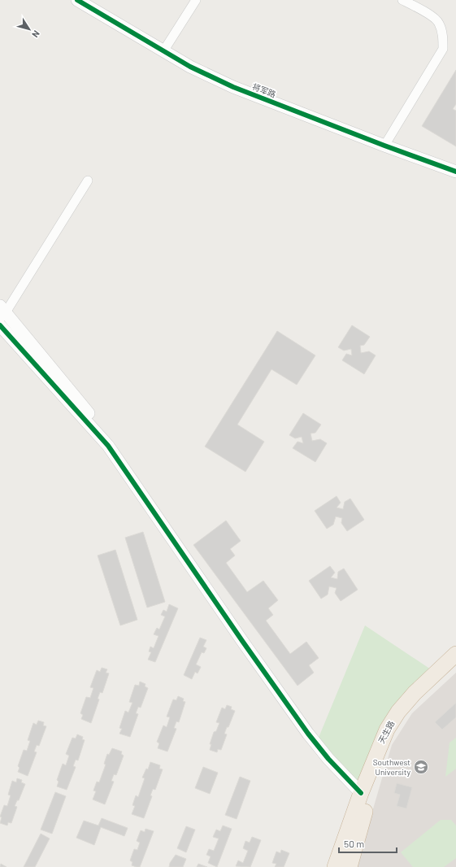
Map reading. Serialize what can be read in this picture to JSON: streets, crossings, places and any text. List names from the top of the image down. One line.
{"streets":{"highway":["天生路"],"street":["将军路"]},"places":{"school or university":["Southwest University"]},"scale_bar":"50 m","north":"bottom right"}
